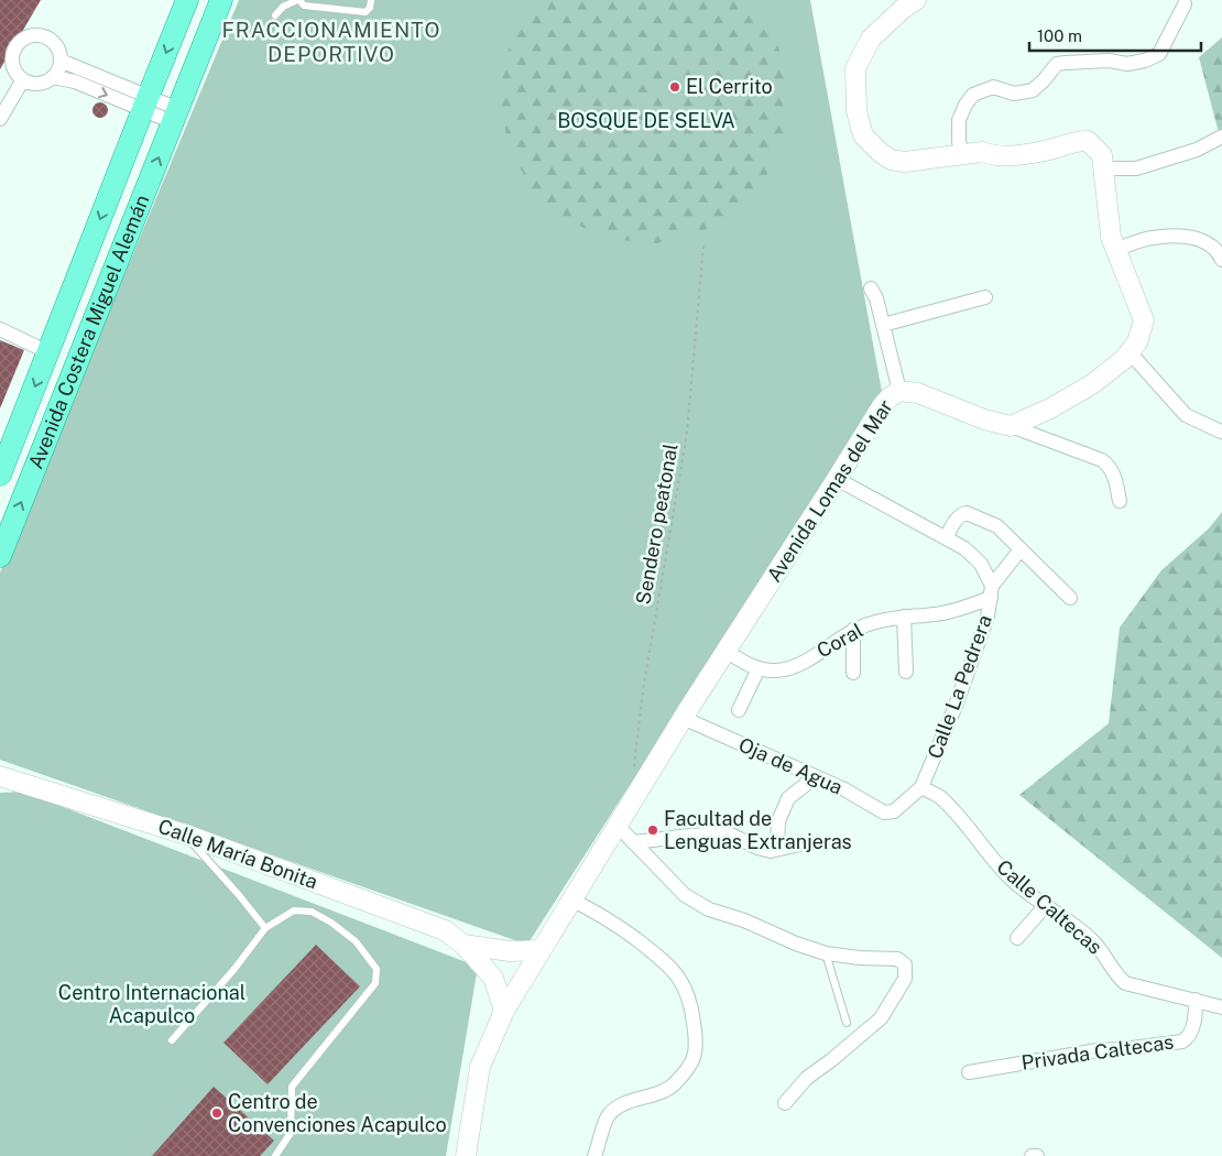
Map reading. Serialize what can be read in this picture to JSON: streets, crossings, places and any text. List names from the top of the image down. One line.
{"streets":{"main road":["Avenida Costera Miguel Alemán","Avenida Lomas del Mar","Calle María Bonita"],"street":["Coral","Calle La Pedrera","Oja de Agua","Calle Caltecas","Privada Caltecas"],"path":["Sendero peatonal"]},"crossings":[["Avenida Lomas del Mar","Coral"],["Avenida Lomas del Mar","Oja de Agua"],["Avenida Lomas del Mar","Calle María Bonita"],["Coral","Calle La Pedrera"],["Calle La Pedrera","Oja de Agua"],["Calle La Pedrera","Calle Caltecas"],["Oja de Agua","Calle Caltecas"],["Calle Caltecas","Privada Caltecas"]],"districts":["FRACCIONAMIENTO DEPORTIVO"],"parks":["BOSQUE DE SELVA","Centro Internacional Acapulco"],"places":["El Cerrito","Facultad de Lenguas Extranjeras","Centro de Convenciones Acapulco"],"scale_bar":"100 m"}
